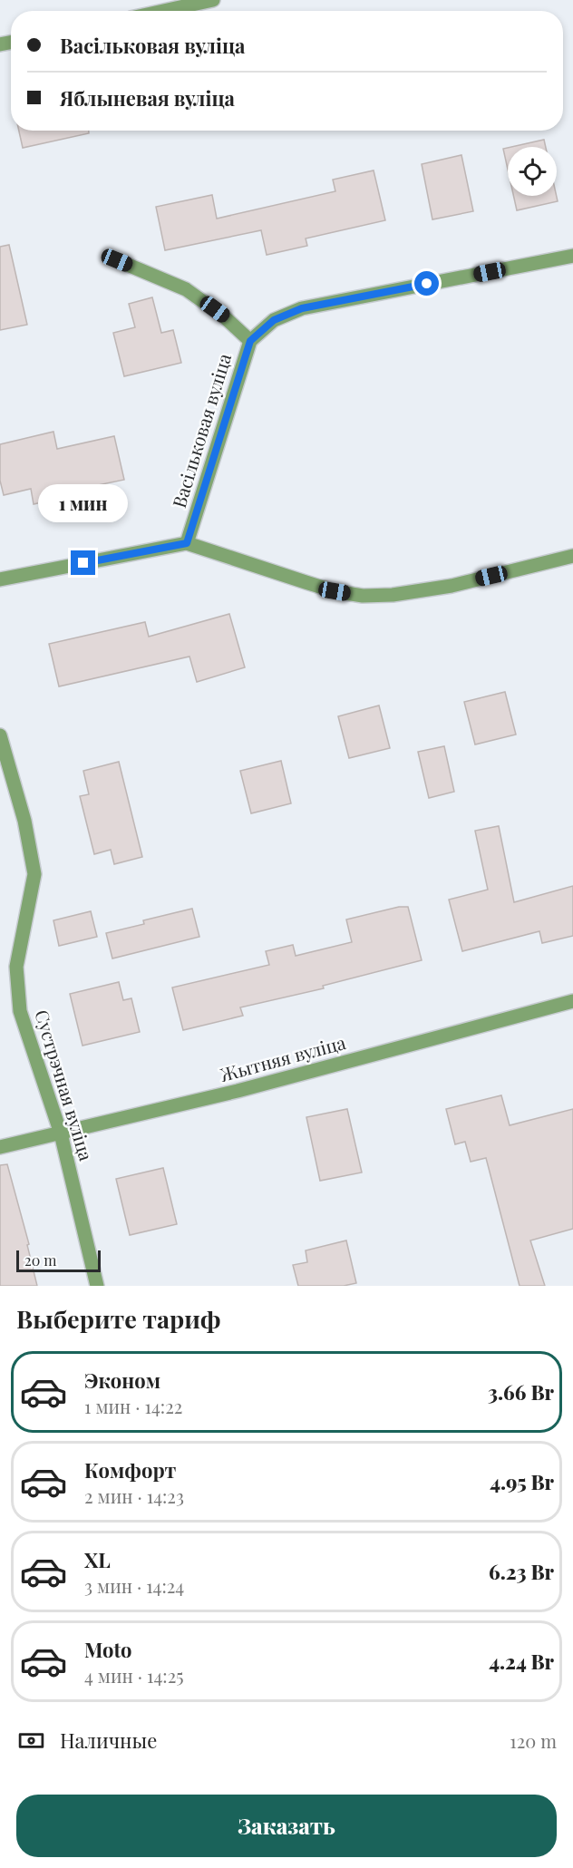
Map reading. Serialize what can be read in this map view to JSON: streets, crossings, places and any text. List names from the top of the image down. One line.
{"streets":{"street":["Васільковая вуліца","Жытняя вуліца","Сустрэчная вуліца"]},"crossings":[["Жытняя вуліца","Сустрэчная вуліца"]],"scale_bar":"20 m","page":{"banner":["Васільковая вуліца","Яблыневая вуліца"],"bubble":"1 мин","scale":"20 m","heading":"Выберите тариф","list":[{"name":"Эконом","note":"1 мин · 14:22","value":"3.66 Br"},{"name":"Комфорт","note":"2 мин · 14:23","value":"4.95 Br"},{"name":"XL","note":"3 мин · 14:24","value":"6.23 Br"},{"name":"Moto","note":"4 мин · 14:25","value":"4.24 Br"}],"pay":["Наличные","120 m"],"buttons":"Заказать"}}
